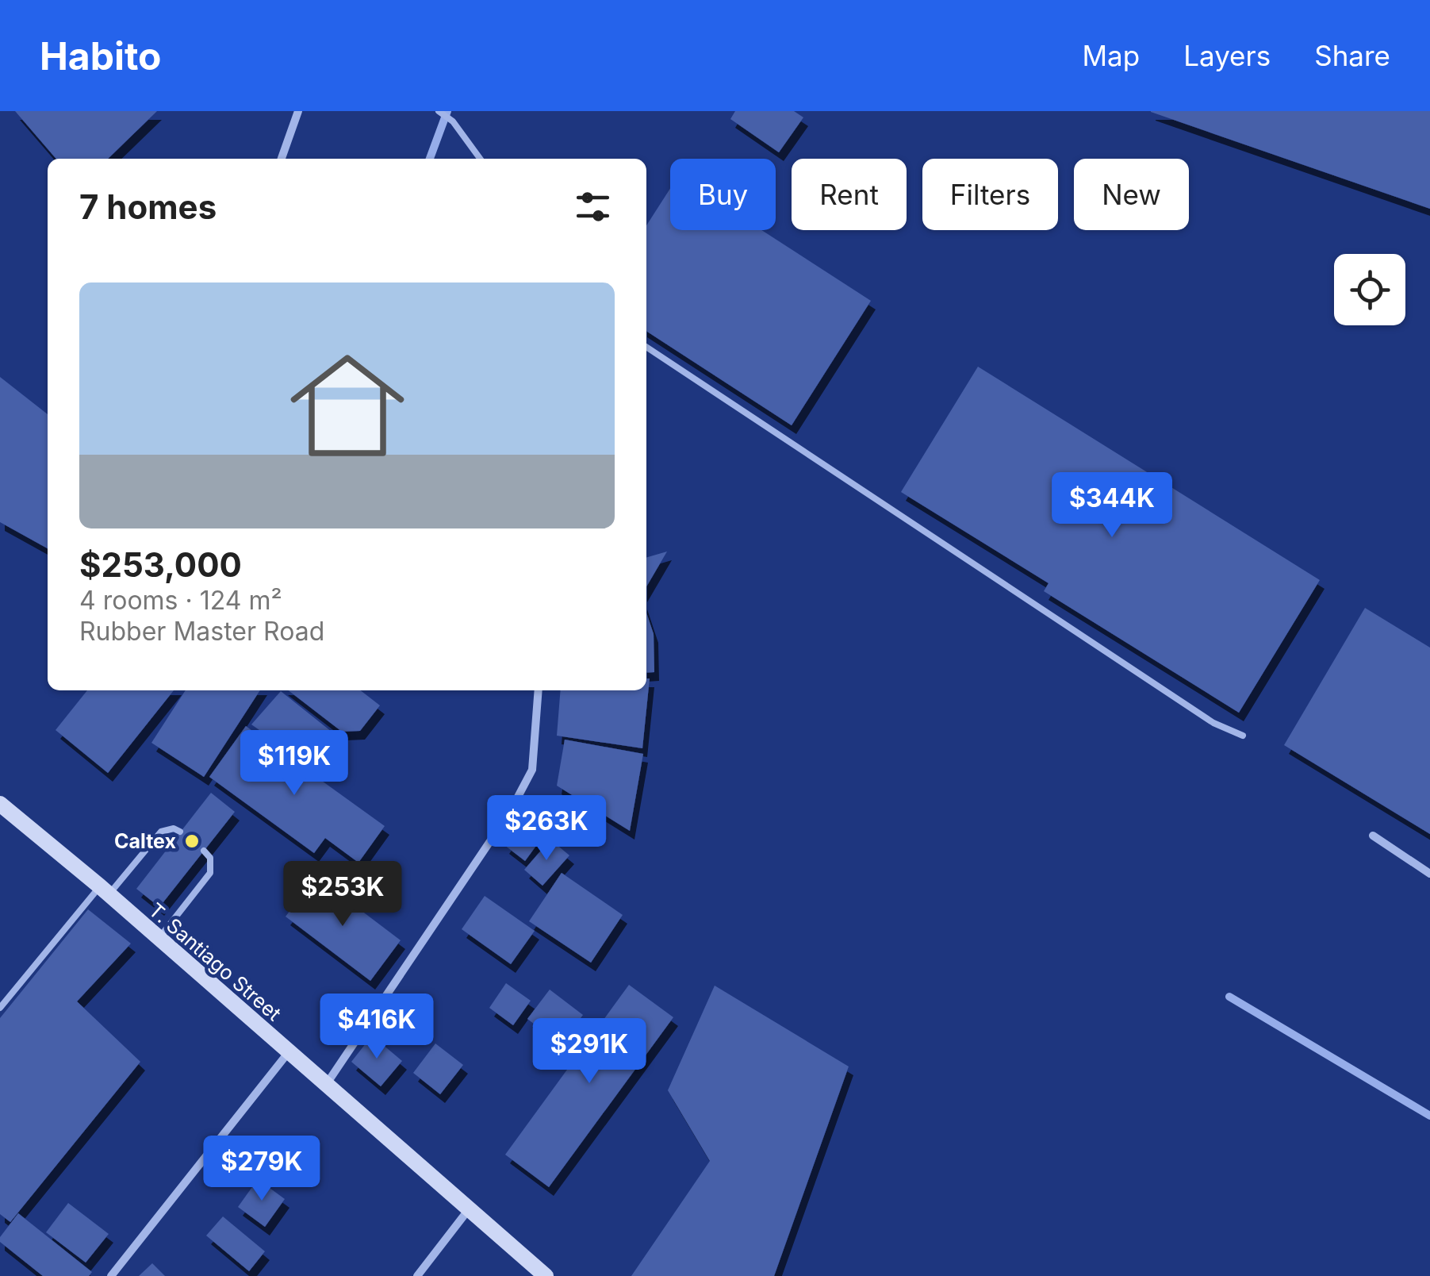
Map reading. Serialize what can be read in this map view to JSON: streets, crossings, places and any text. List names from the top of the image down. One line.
{"streets":{"main road":["T. Santiago Street"]},"places":["Caltex"],"page":{"header":"Habito","nav":["Map","Layers","Share"],"chip":["Buy","Rent","Filters","New"],"heading":"7 homes","list":[{"name":"$253,000","note":"4 rooms · 124 m² · Rubber Master Road"}],"price":["$344K","$119K","$263K","$253K","$416K","$291K","$279K"]}}
